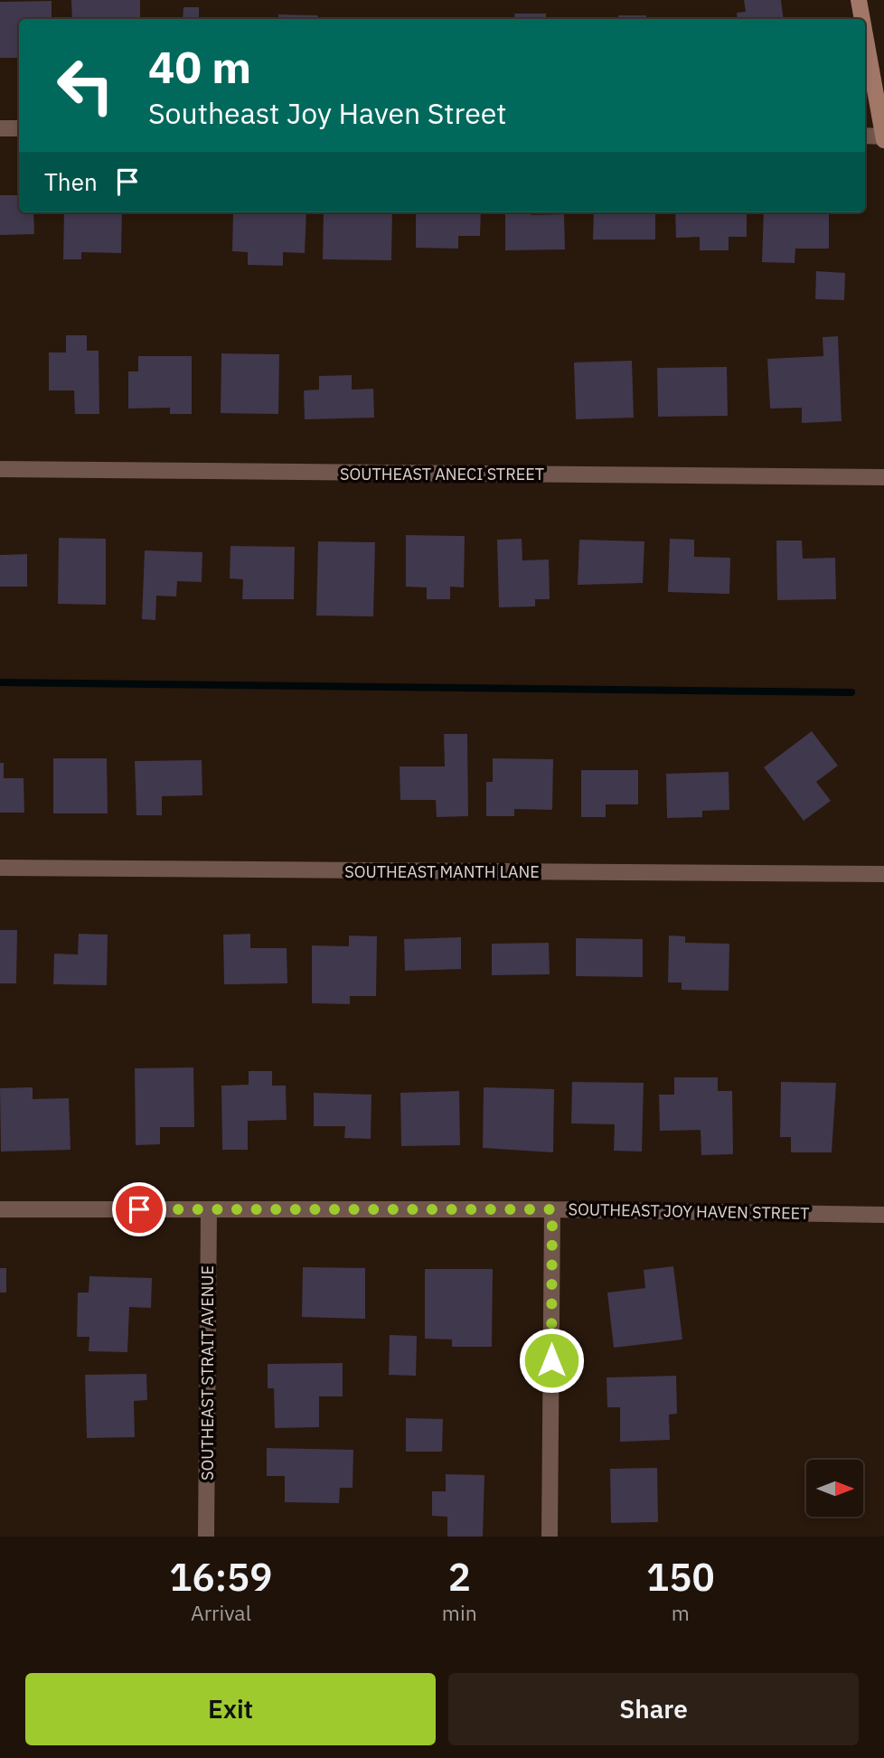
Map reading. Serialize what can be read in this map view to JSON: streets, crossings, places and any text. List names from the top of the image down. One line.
{"streets":{"street":["SOUTHEAST ANECI STREET","SOUTHEAST MANTH LANE","SOUTHEAST JOY HAVEN STREET","SOUTHEAST STRAIT AVENUE"]},"crossings":[["SOUTHEAST JOY HAVEN STREET","SOUTHEAST STRAIT AVENUE"]],"north":"right","page":{"turn":["40 m","Southeast Joy Haven Street"],"then":"Then","eta":["16:59","Arrival","2","min","150","m"],"buttons":["Exit","Share"]}}
